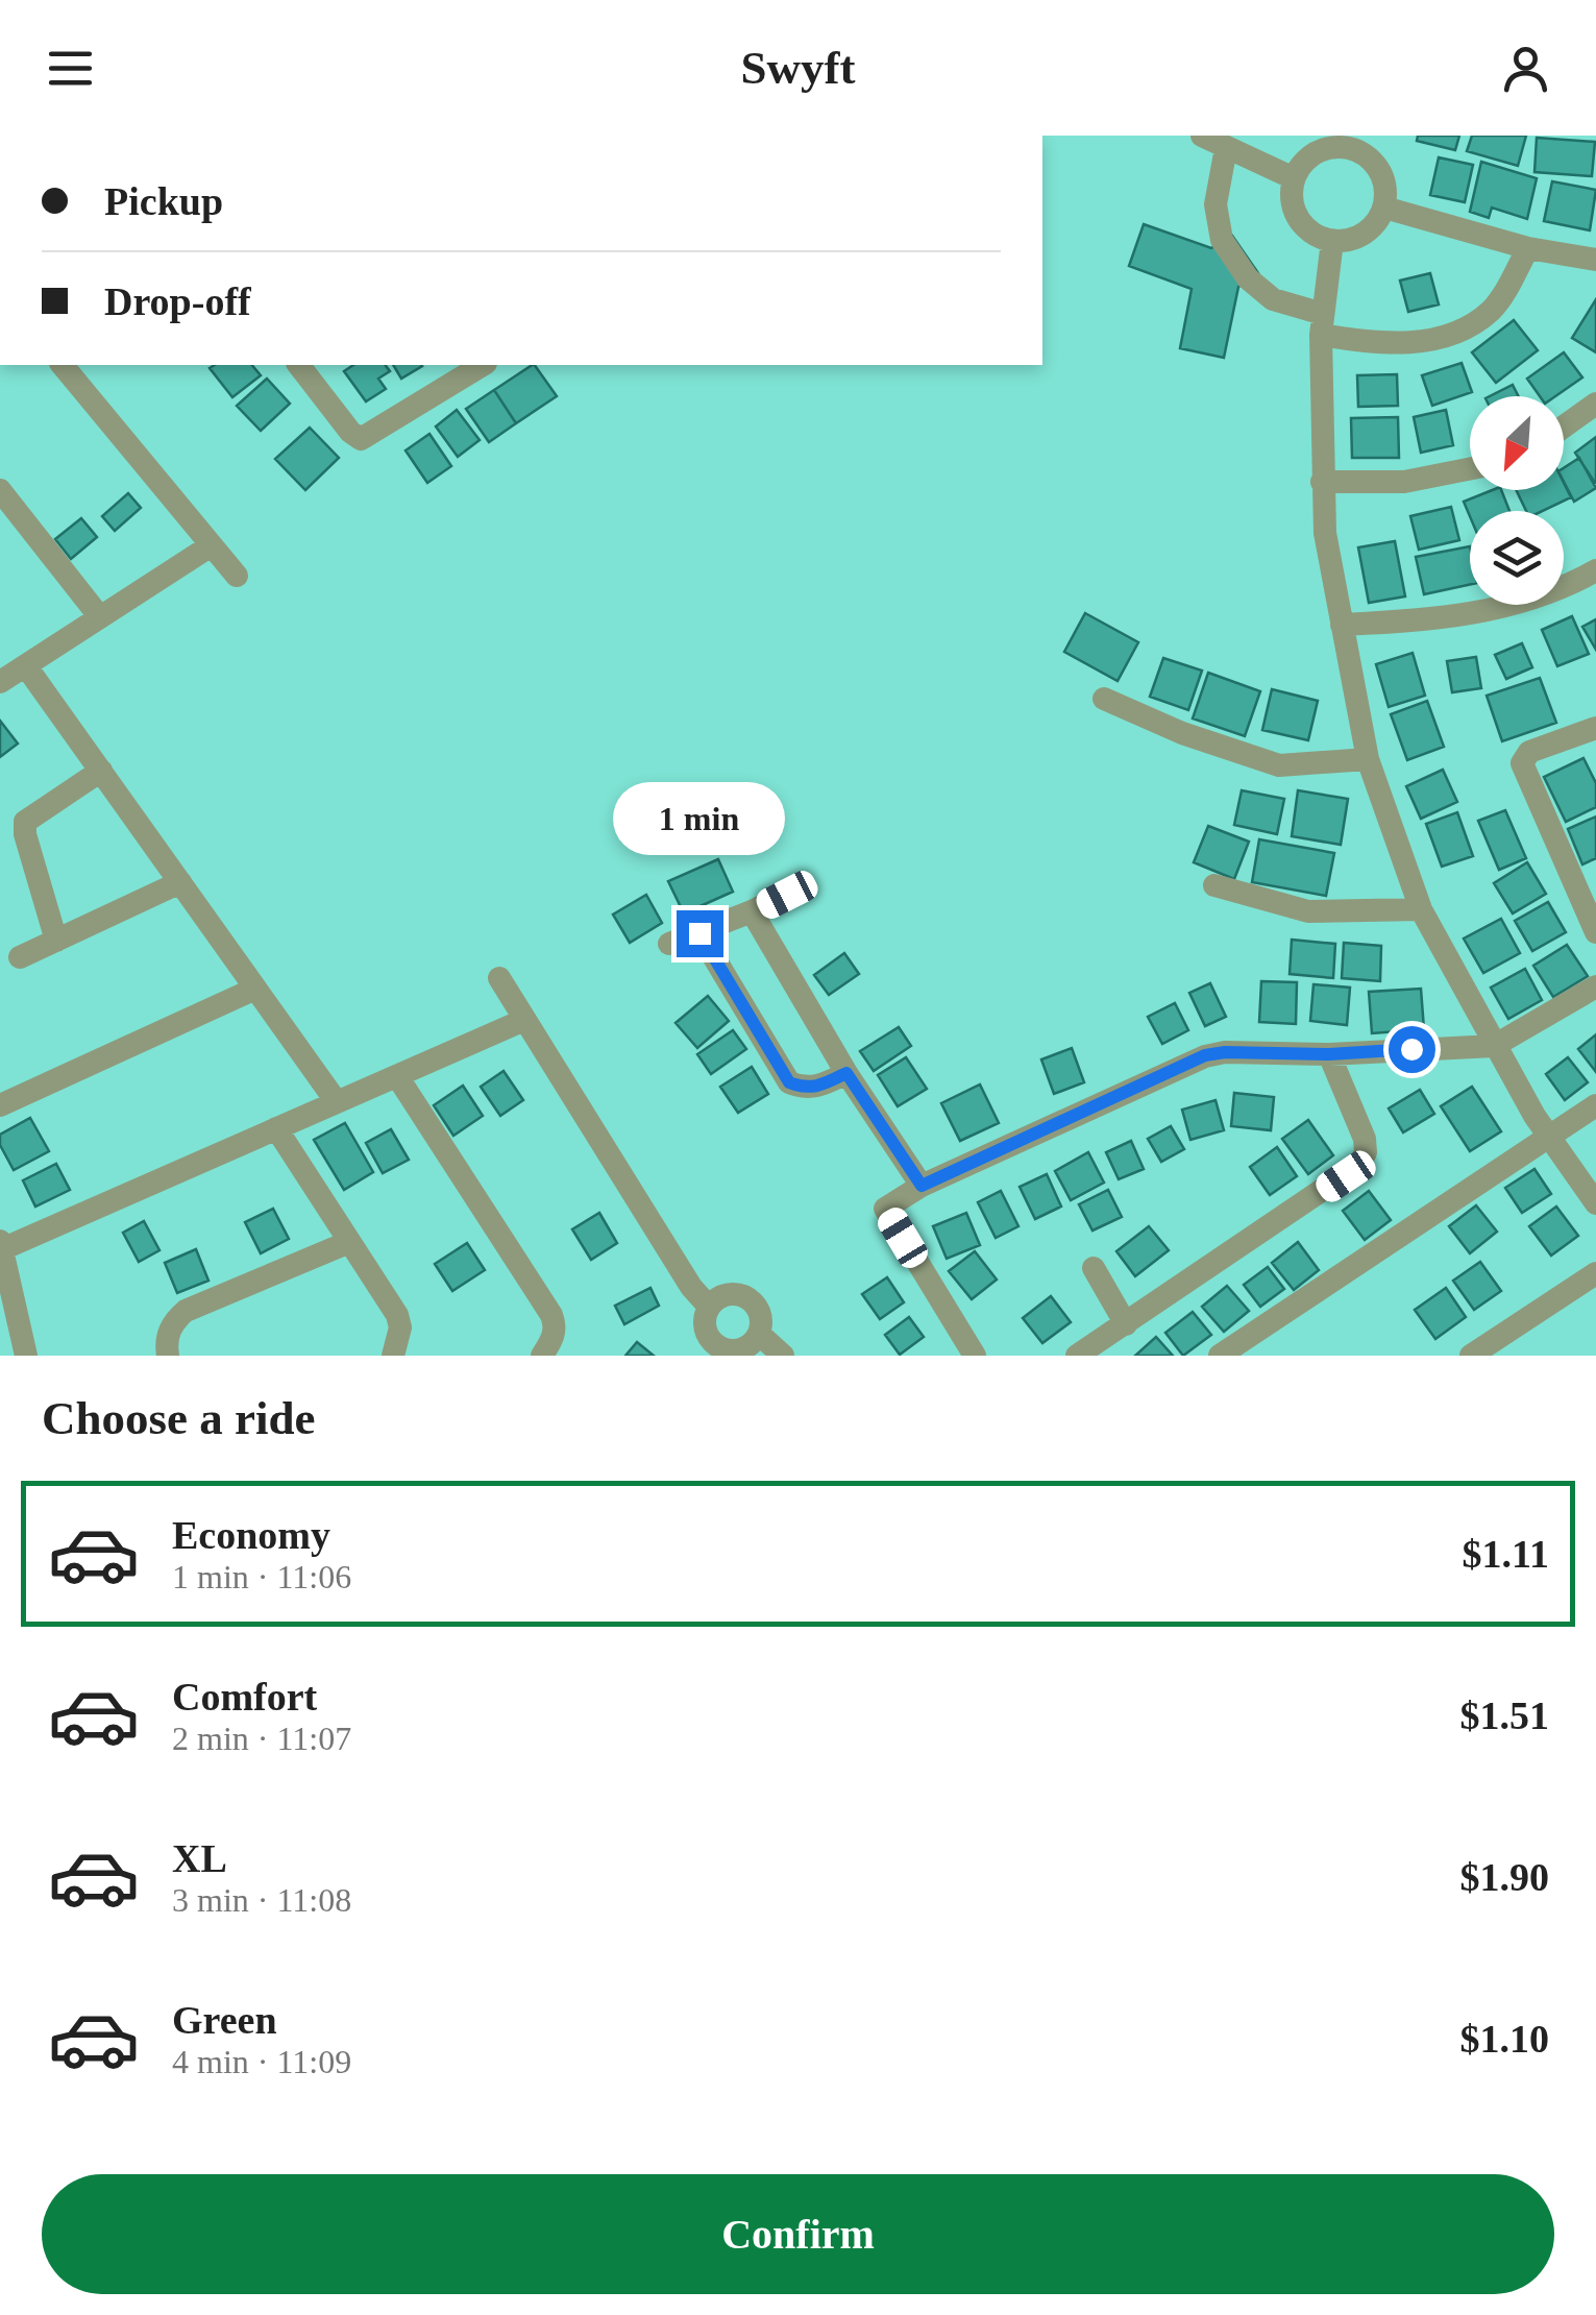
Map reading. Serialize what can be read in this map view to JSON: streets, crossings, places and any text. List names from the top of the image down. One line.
{"north":"bottom left","page":{"header":"Swyft","banner":["Pickup","Drop-off"],"bubble":"1 min","heading":"Choose a ride","list":[{"name":"Economy","note":"1 min · 11:06","value":"$1.11"},{"name":"Comfort","note":"2 min · 11:07","value":"$1.51"},{"name":"XL","note":"3 min · 11:08","value":"$1.90"},{"name":"Green","note":"4 min · 11:09","value":"$1.10"}],"buttons":"Confirm"}}
